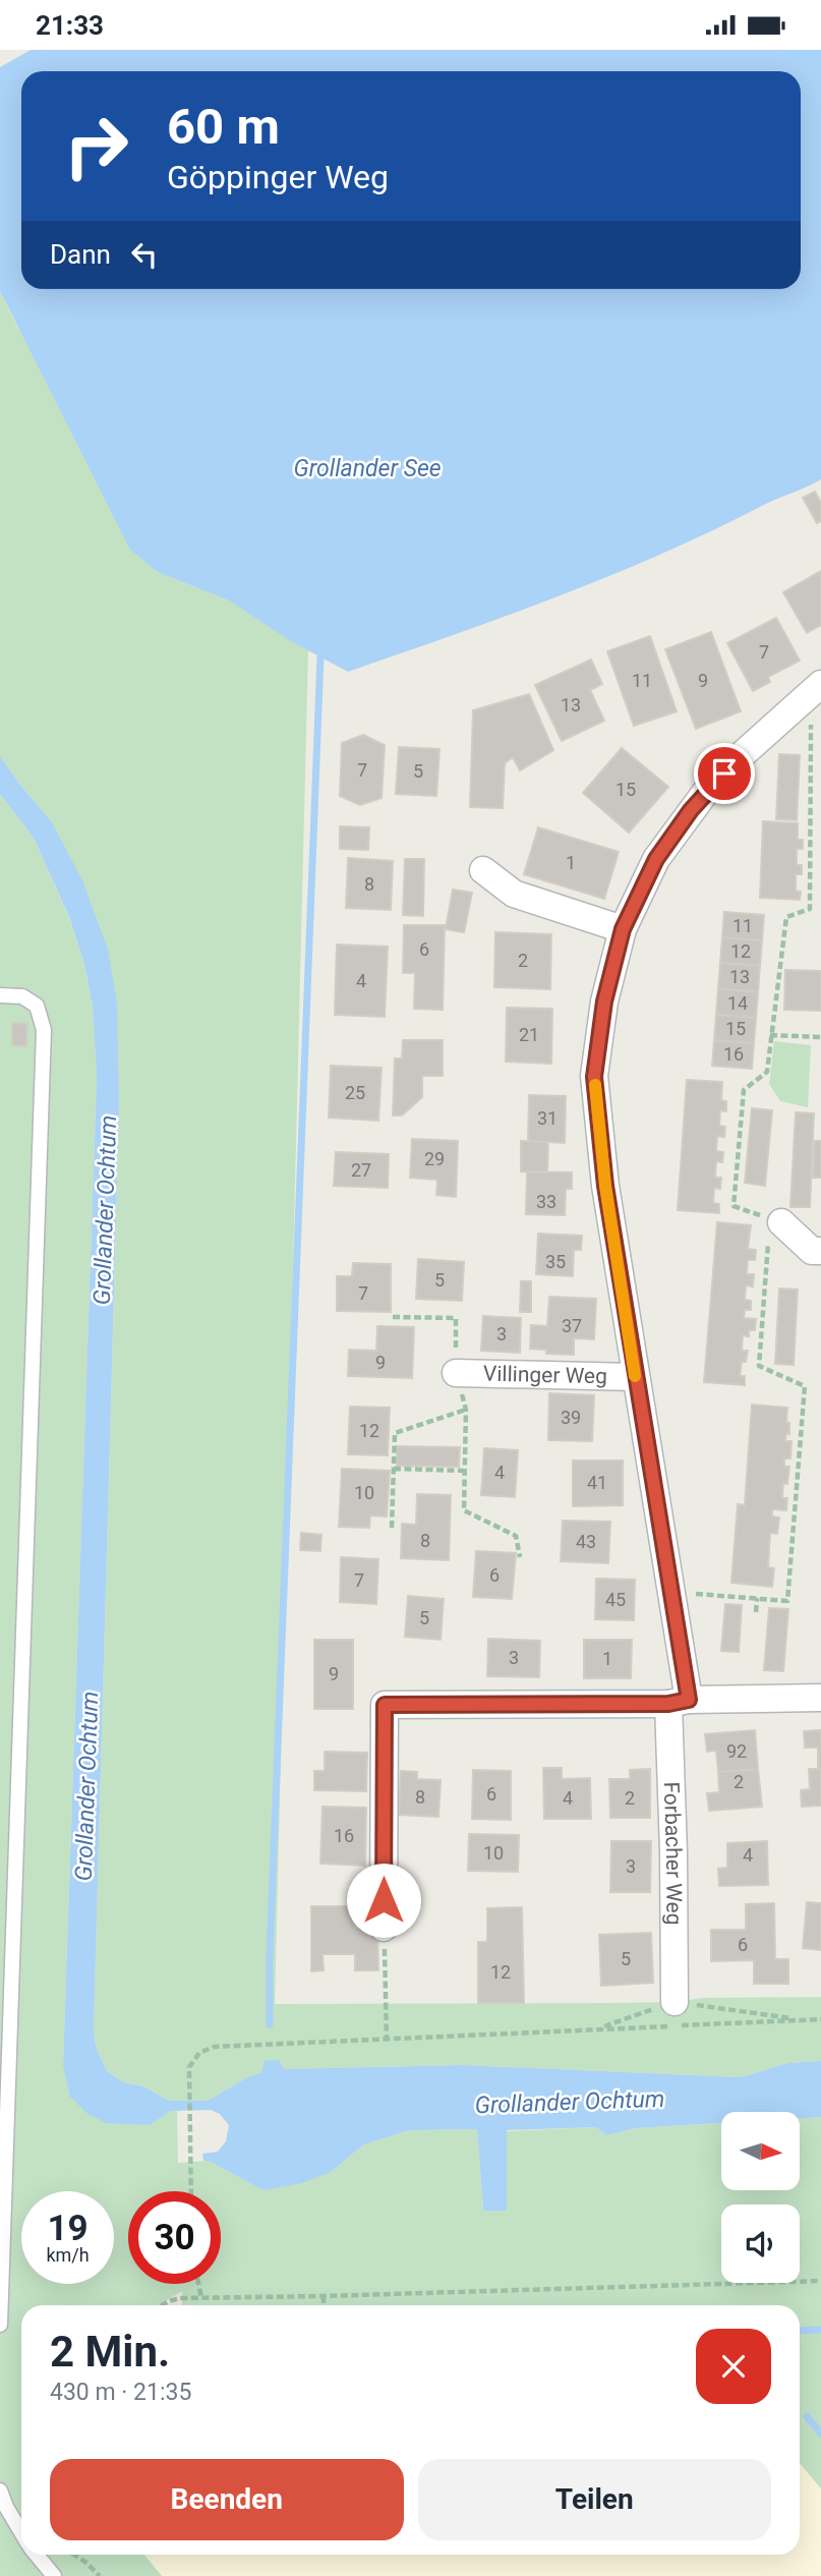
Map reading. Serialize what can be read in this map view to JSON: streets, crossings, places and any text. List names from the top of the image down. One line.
{"streets":{"street":["Villinger Weg","Forbacher Weg"]},"crossings":[["Villinger Weg","Forbacher Weg"]],"water":["Grollander See","Grollander Ochtum"],"house_numbers":["7","11","9","13","7","5","15","1","8","11","6","12","2","13","4","14","15","21","16","25","31","29","27","33","35","5","7","37","3","9","39","12","4","41","10","8","43","6","7","45","5","3","1","9","92","2","6","8","4","2","16","10","4","3","6","5","12"],"north":"right","page":{"status":"21:33","turn":["60 m","Göppinger Weg"],"then":"Dann","speed":"19 km/h","limit":"30","heading":["2 Min.","430 m · 21:35"],"buttons":["Beenden","Teilen"]}}
